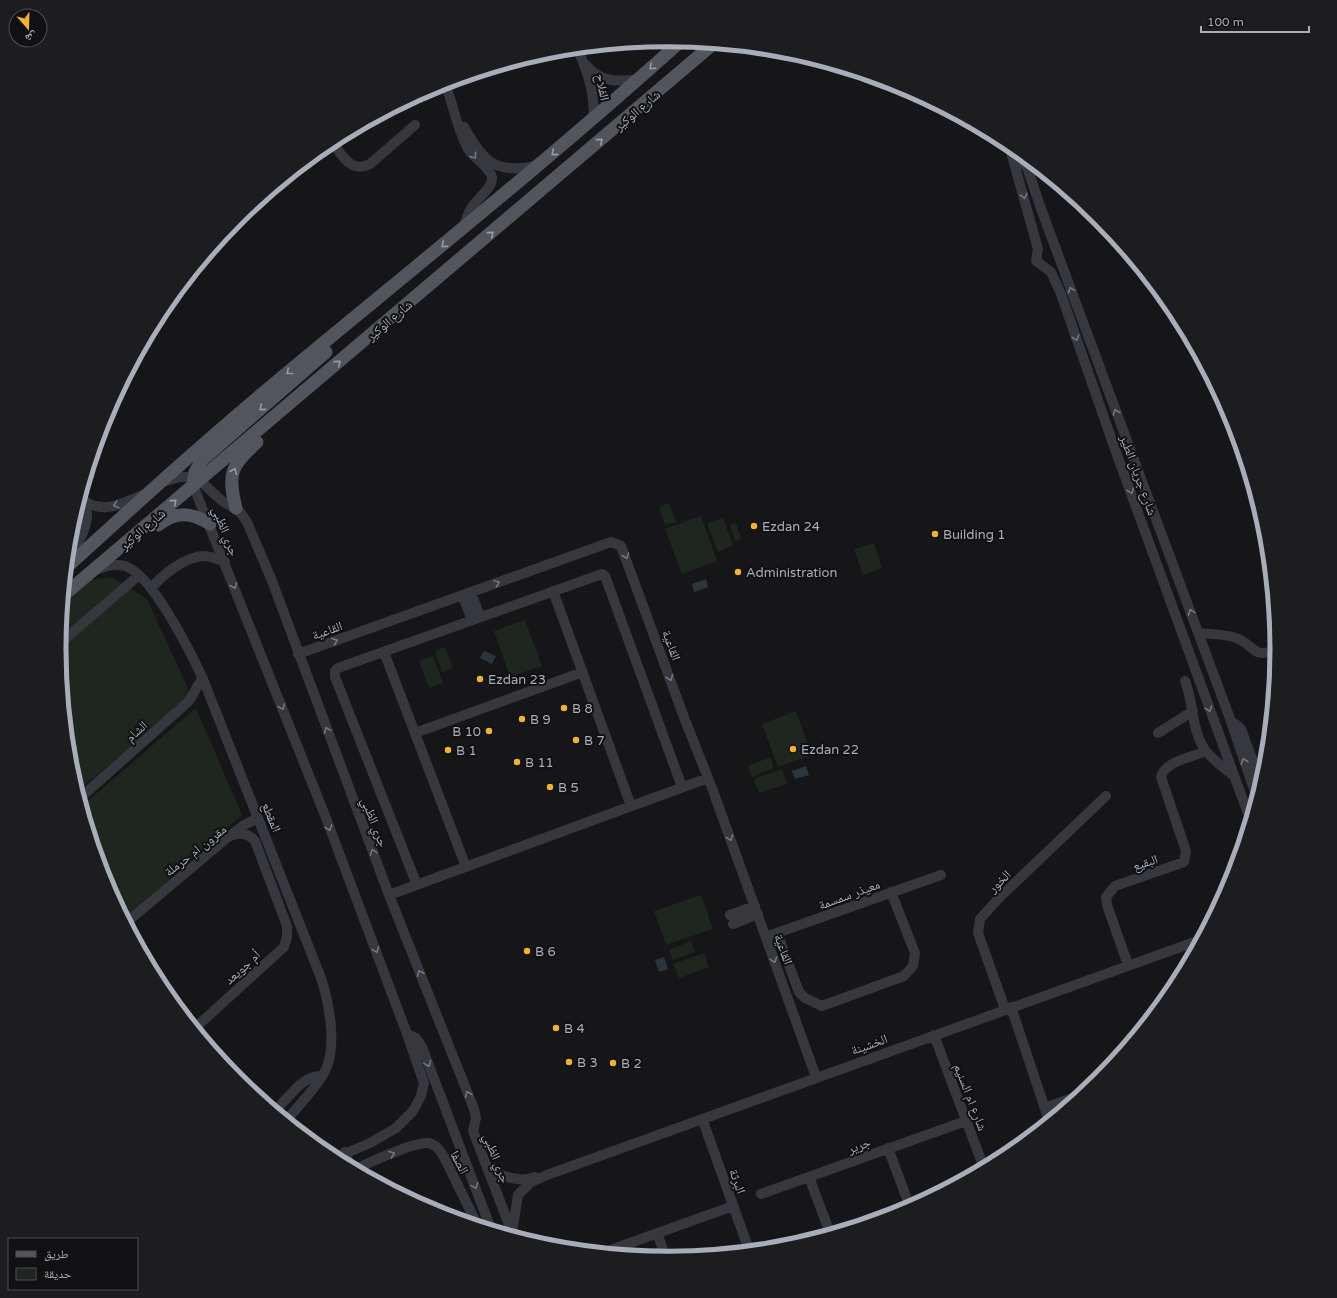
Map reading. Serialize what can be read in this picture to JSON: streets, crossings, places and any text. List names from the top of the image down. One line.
{"streets":{"main road":["شارع الوكير"],"street":["الفلاح","شارع جريان الطير","جري الظبي","القاعية","الشام","المقطع","مقرون ام حرملة","البقيع","الخور","معيذر سمسمة","أم جويعد","الخشينة","شارع ام السنيم","جرير","الصفا","البرثة"]},"crossings":[["الفلاح","شارع الوكير"],["شارع الوكير","جري الظبي"],["شارع الوكير","المقطع"],["جري الظبي","القاعية"],["القاعية","معيذر سمسمة"],["القاعية","الخشينة"],["الشام","المقطع"],["مقرون ام حرملة","أم جويعد"],["البقيع","الخشينة"],["الخور","الخشينة"],["الخشينة","شارع ام السنيم"],["الخشينة","البرثة"],["شارع ام السنيم","جرير"]],"places":["Ezdan 24","Building 1","Administration","Ezdan 23","B 8","B 9","B 10","B 7","Ezdan 22","B 1","B 11","B 5","B 6","B 4","B 3","B 2"],"legend":["طريق","حديقة"],"scale_bar":"100 m","north":"bottom"}
